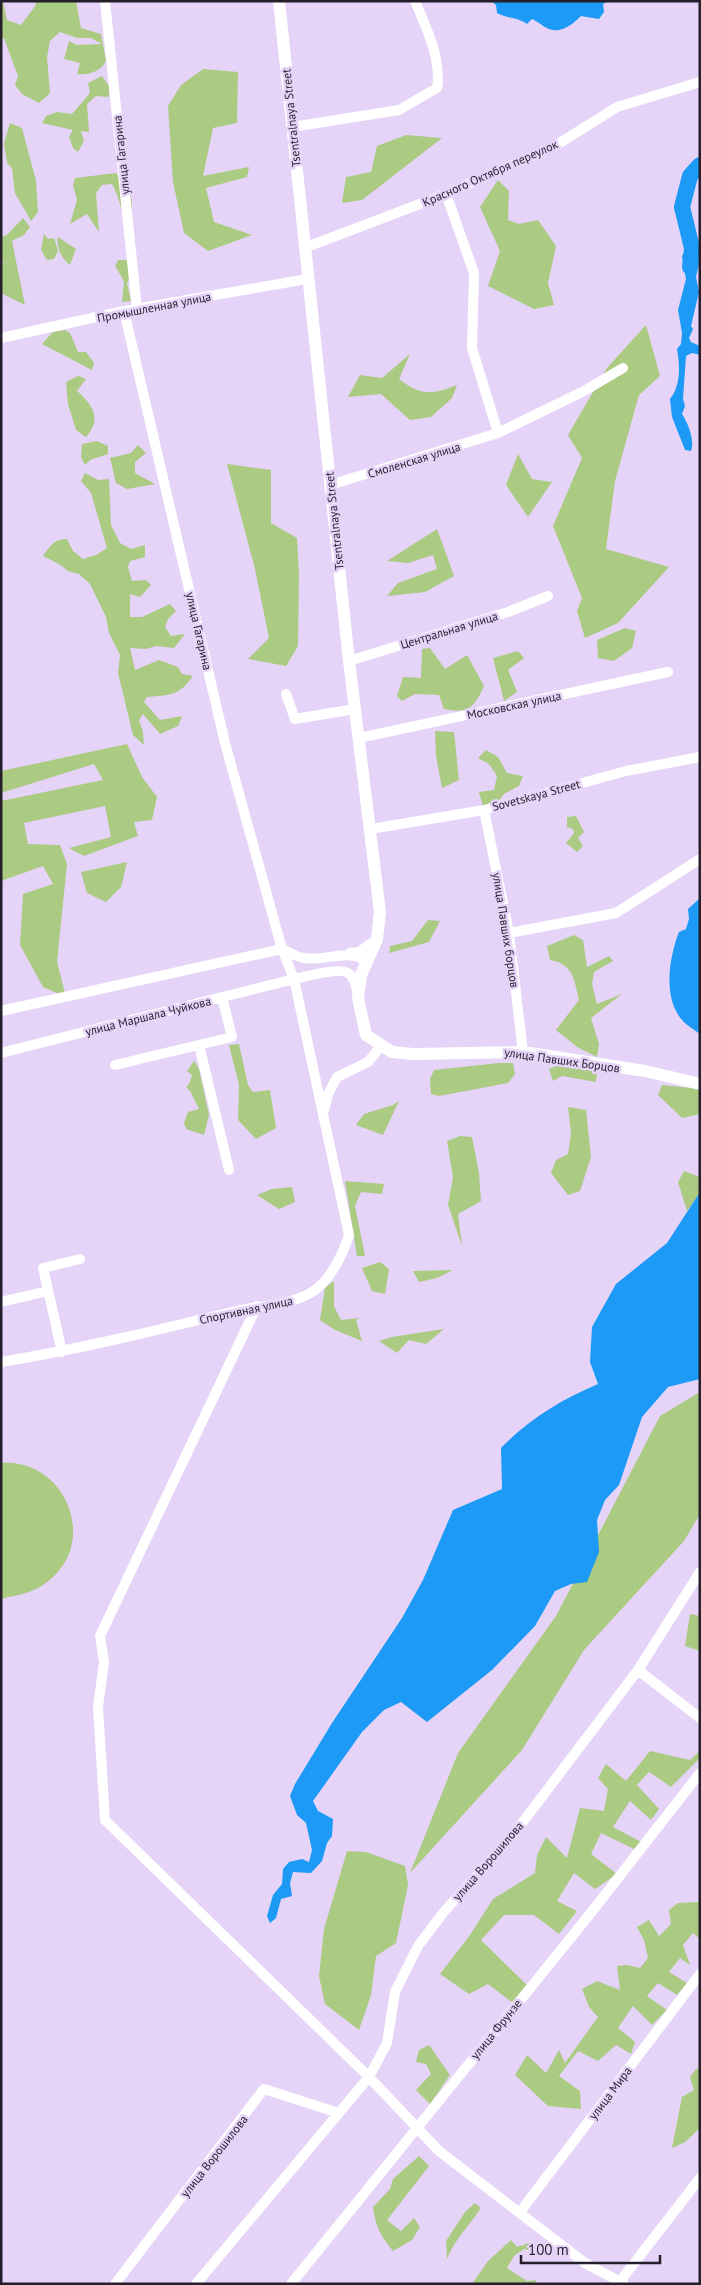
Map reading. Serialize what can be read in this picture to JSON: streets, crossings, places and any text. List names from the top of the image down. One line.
{"streets":{"main road":["Tsentralnaya Street","улица Павших Борцов"],"street":["улица Гагарина","Красного Октября переулок","Промышленная улица","Смоленская улица","Центральная улица","Московская улица","Sovetskaya Street","улица Павших борцов","улица Маршала Чуйкова","Спортивная улица","улица Ворошилова","улица Фрунзе","улица Мира"]},"crossings":[["Tsentralnaya Street","Красного Октября переулок"],["Tsentralnaya Street","Промышленная улица"],["Tsentralnaya Street","Смоленская улица"],["Tsentralnaya Street","Центральная улица"],["Tsentralnaya Street","Московская улица"],["Tsentralnaya Street","Sovetskaya Street"],["Tsentralnaya Street","улица Павших Борцов"],["улица Гагарина","Промышленная улица"],["улица Гагарина","улица Маршала Чуйкова"],["улица Гагарина","Спортивная улица"],["Sovetskaya Street","улица Павших борцов"],["улица Павших борцов","улица Павших Борцов"],["улица Маршала Чуйкова","Спортивная улица"]],"scale_bar":"100 m"}
